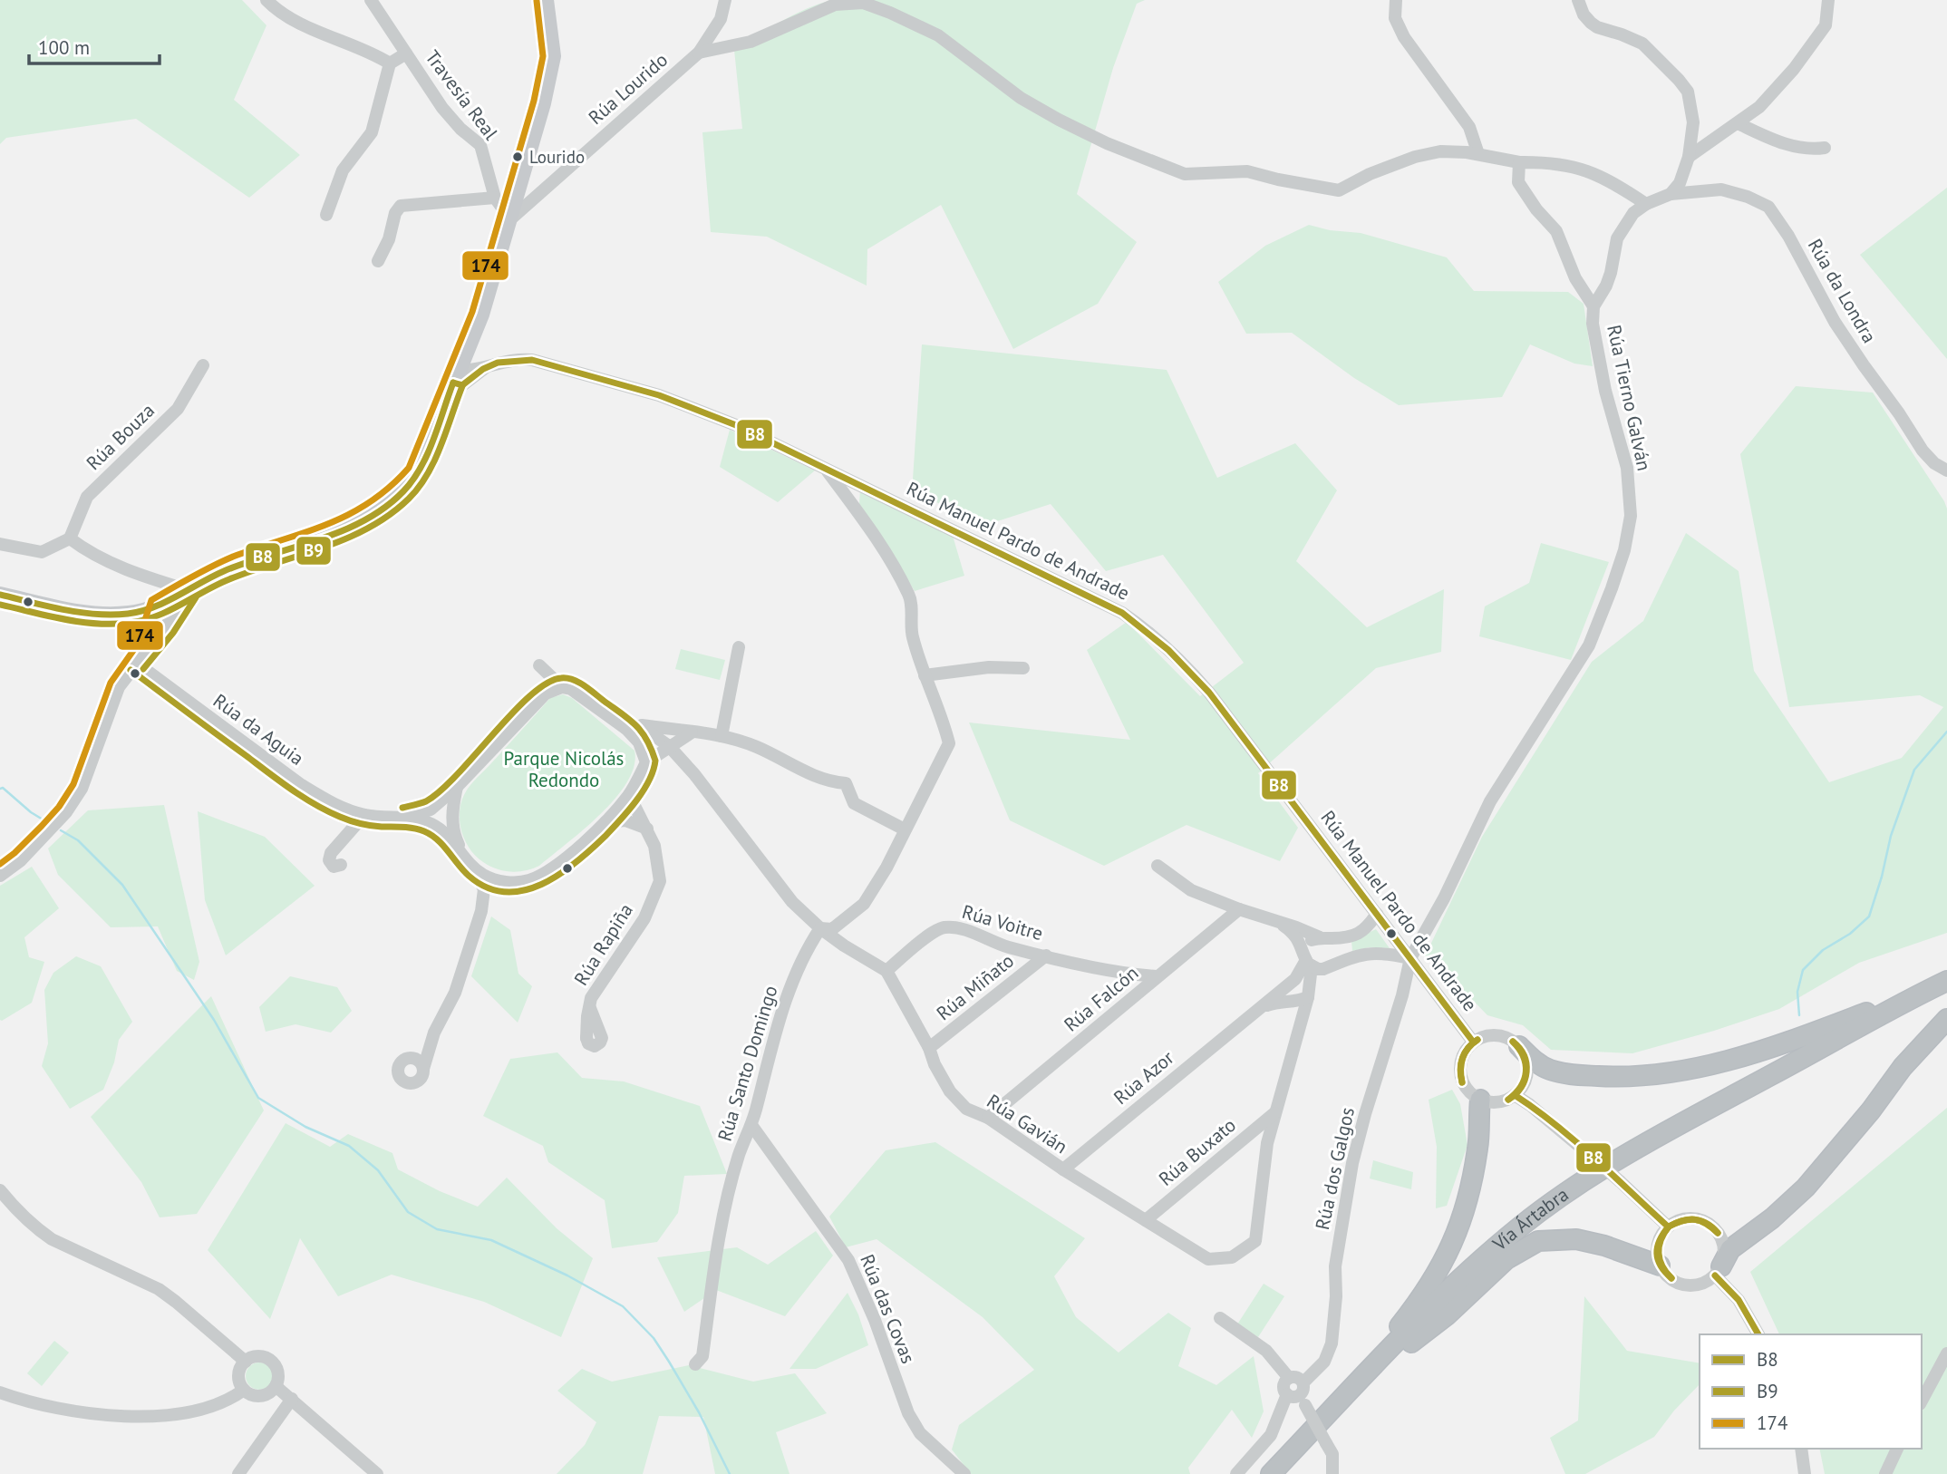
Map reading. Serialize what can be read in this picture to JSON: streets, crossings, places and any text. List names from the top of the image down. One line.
{"streets":{"highway":["Vía Ártabra"],"street":["Rúa Lourido","Travesía Real","Rúa da Londra","Rúa Tierno Galván","Rúa Bouza","Rúa Manuel Pardo de Andrade","Rúa da Aguia","Rúa Voitre","Rúa Rapiña","Rúa Miñato","Rúa Falcón","Rúa Santo Domingo","Rúa Azor","Rúa Gavián","Rúa Buxato","Rúa dos Galgos","Rúa das Covas"]},"crossings":[["Rúa Lourido","Travesía Real"],["Rúa da Londra","Rúa Tierno Galván"],["Rúa Tierno Galván","Rúa Manuel Pardo de Andrade"],["Rúa Tierno Galván","Rúa dos Galgos"],["Rúa Manuel Pardo de Andrade","Rúa dos Galgos"],["Rúa da Aguia","Rúa Rapiña"],["Rúa Voitre","Rúa Miñato"],["Rúa Voitre","Rúa Falcón"],["Rúa Voitre","Rúa Gavián"],["Rúa Miñato","Rúa Gavián"],["Rúa Falcón","Rúa Gavián"],["Rúa Santo Domingo","Rúa Gavián"],["Rúa Santo Domingo","Rúa das Covas"],["Rúa Azor","Rúa Gavián"],["Rúa Gavián","Rúa Buxato"]],"parks":["Parque Nicolás Redondo"],"places":["Lourido"],"lines":["transit line 174","transit line B8","transit line B9"],"legend":["B8","B9","174"],"scale_bar":"100 m"}
